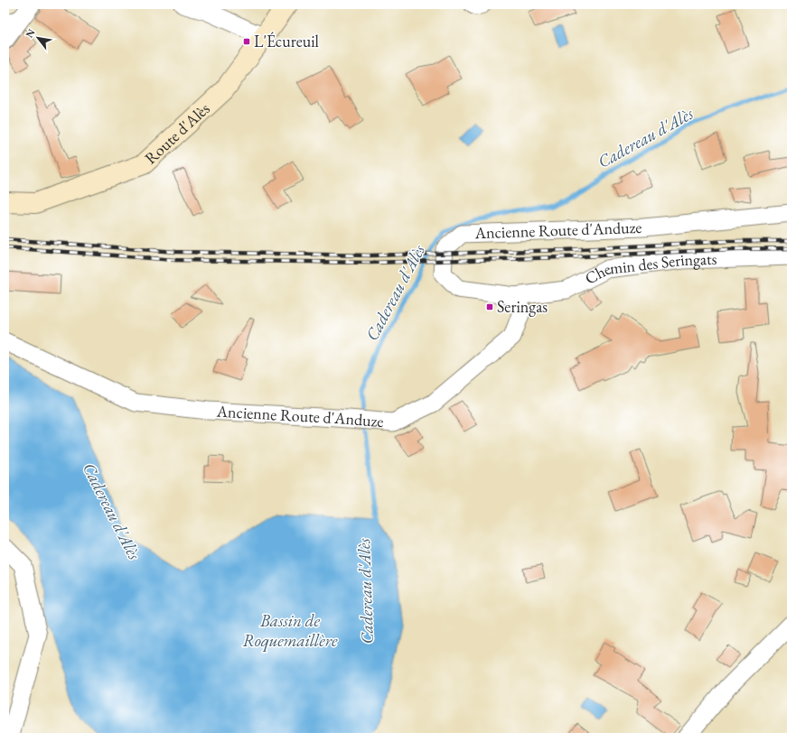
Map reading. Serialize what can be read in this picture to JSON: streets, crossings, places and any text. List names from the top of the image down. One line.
{"streets":{"main road":["Route d'Alès"],"street":["Ancienne Route d'Anduze","Chemin des Seringats"]},"crossings":[["Ancienne Route d'Anduze","Chemin des Seringats"]],"water":["Cadereau d'Alès","Bassin de Roquemaillère"],"places":{"transit":["L'Écureuil","Seringas"]},"north":"top left"}
